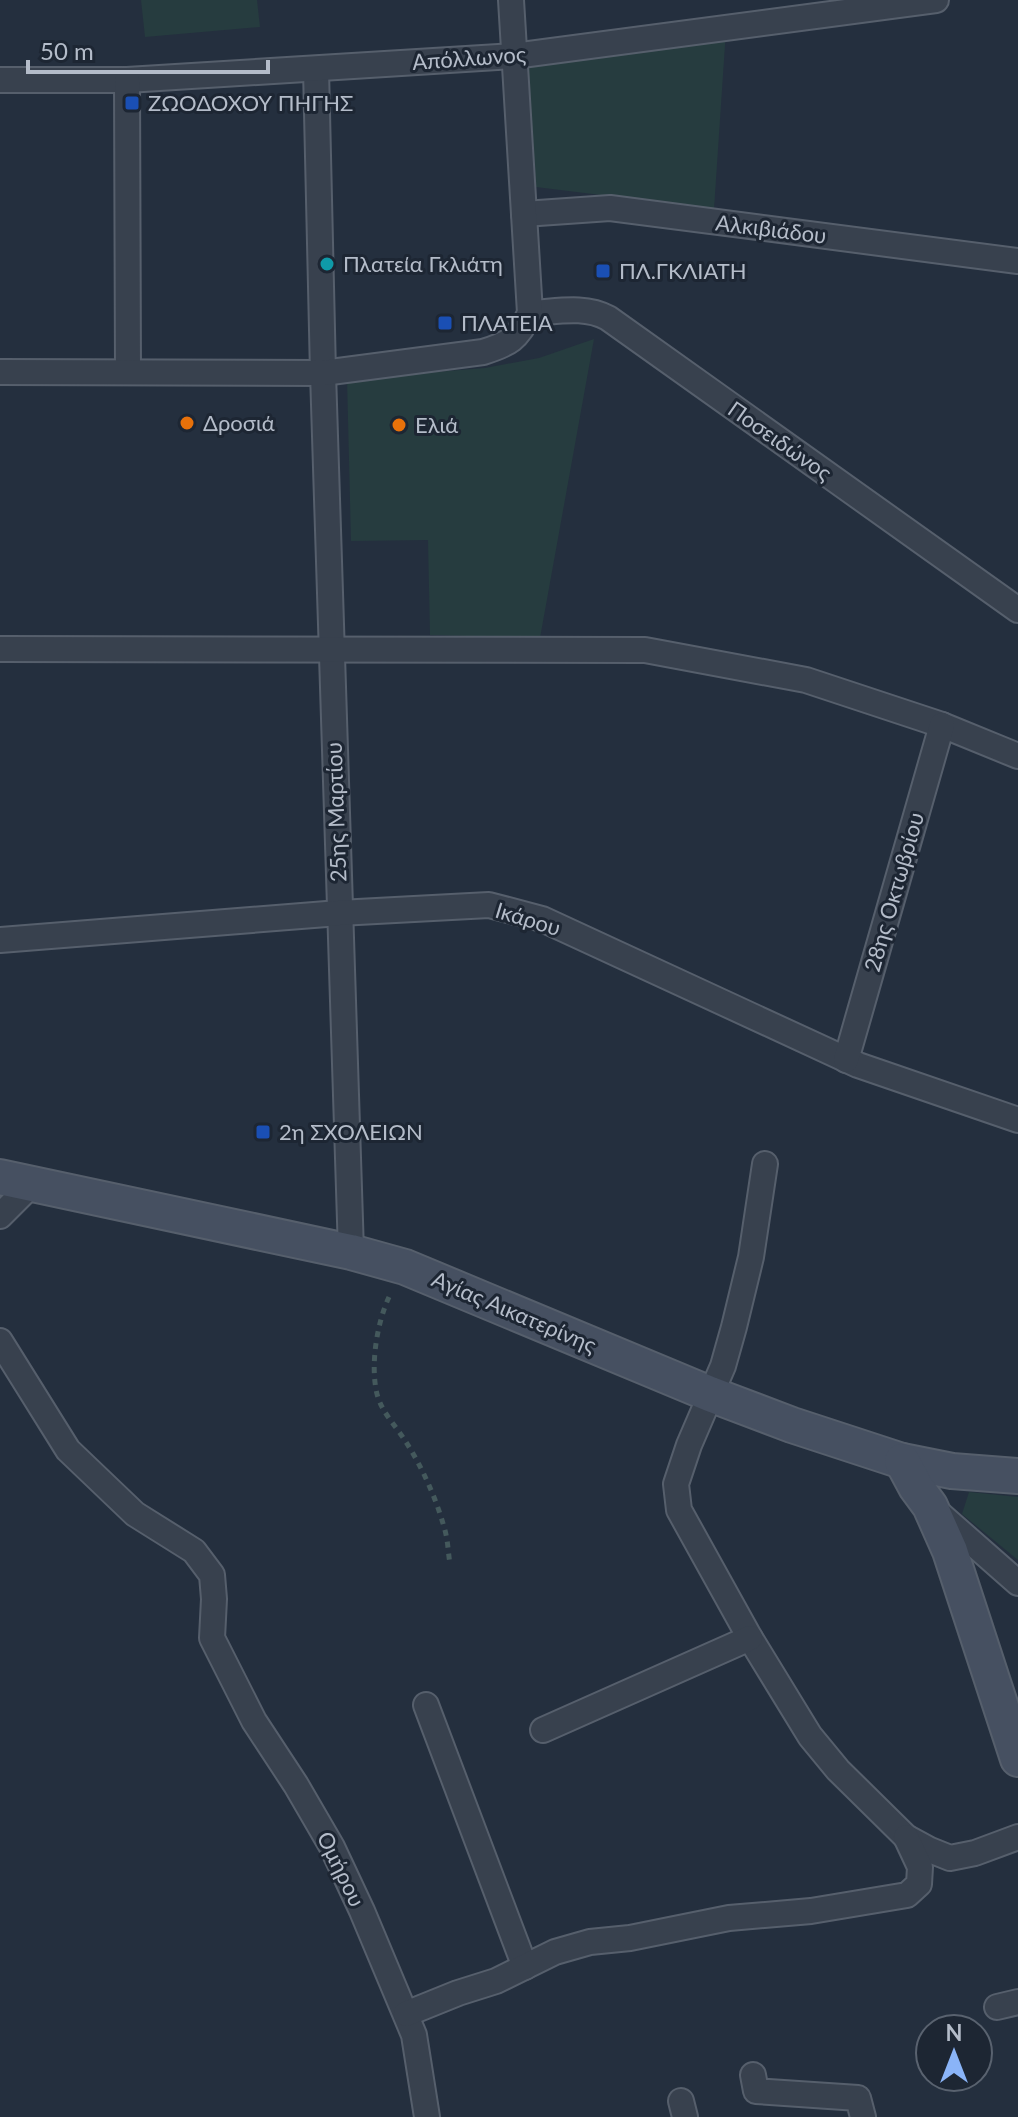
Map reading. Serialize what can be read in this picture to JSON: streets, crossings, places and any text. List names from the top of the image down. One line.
{"streets":{"street":["Απόλλωνος","Αλκιβιάδου","Ποσειδώνος","25ης Μαρτίου","28ης Οκτωβρίου","Ικάρου","Αγίας Αικατερίνης","Ομήρου"]},"crossings":[["Απόλλωνος","25ης Μαρτίου"],["25ης Μαρτίου","Ικάρου"],["25ης Μαρτίου","Αγίας Αικατερίνης"],["28ης Οκτωβρίου","Ικάρου"]],"places":{"transit":["ΖΩΟΔΟΧΟΥ ΠΗΓΗΣ","ΠΛ.ΓΚΛΙΑΤΗ","ΠΛΑΤΕΙΑ","2η ΣΧΟΛΕΙΩΝ"],"other":["Πλατεία Γκλιάτη","Δροσιά","Ελιά"]},"scale_bar":"50 m","north":"top"}
